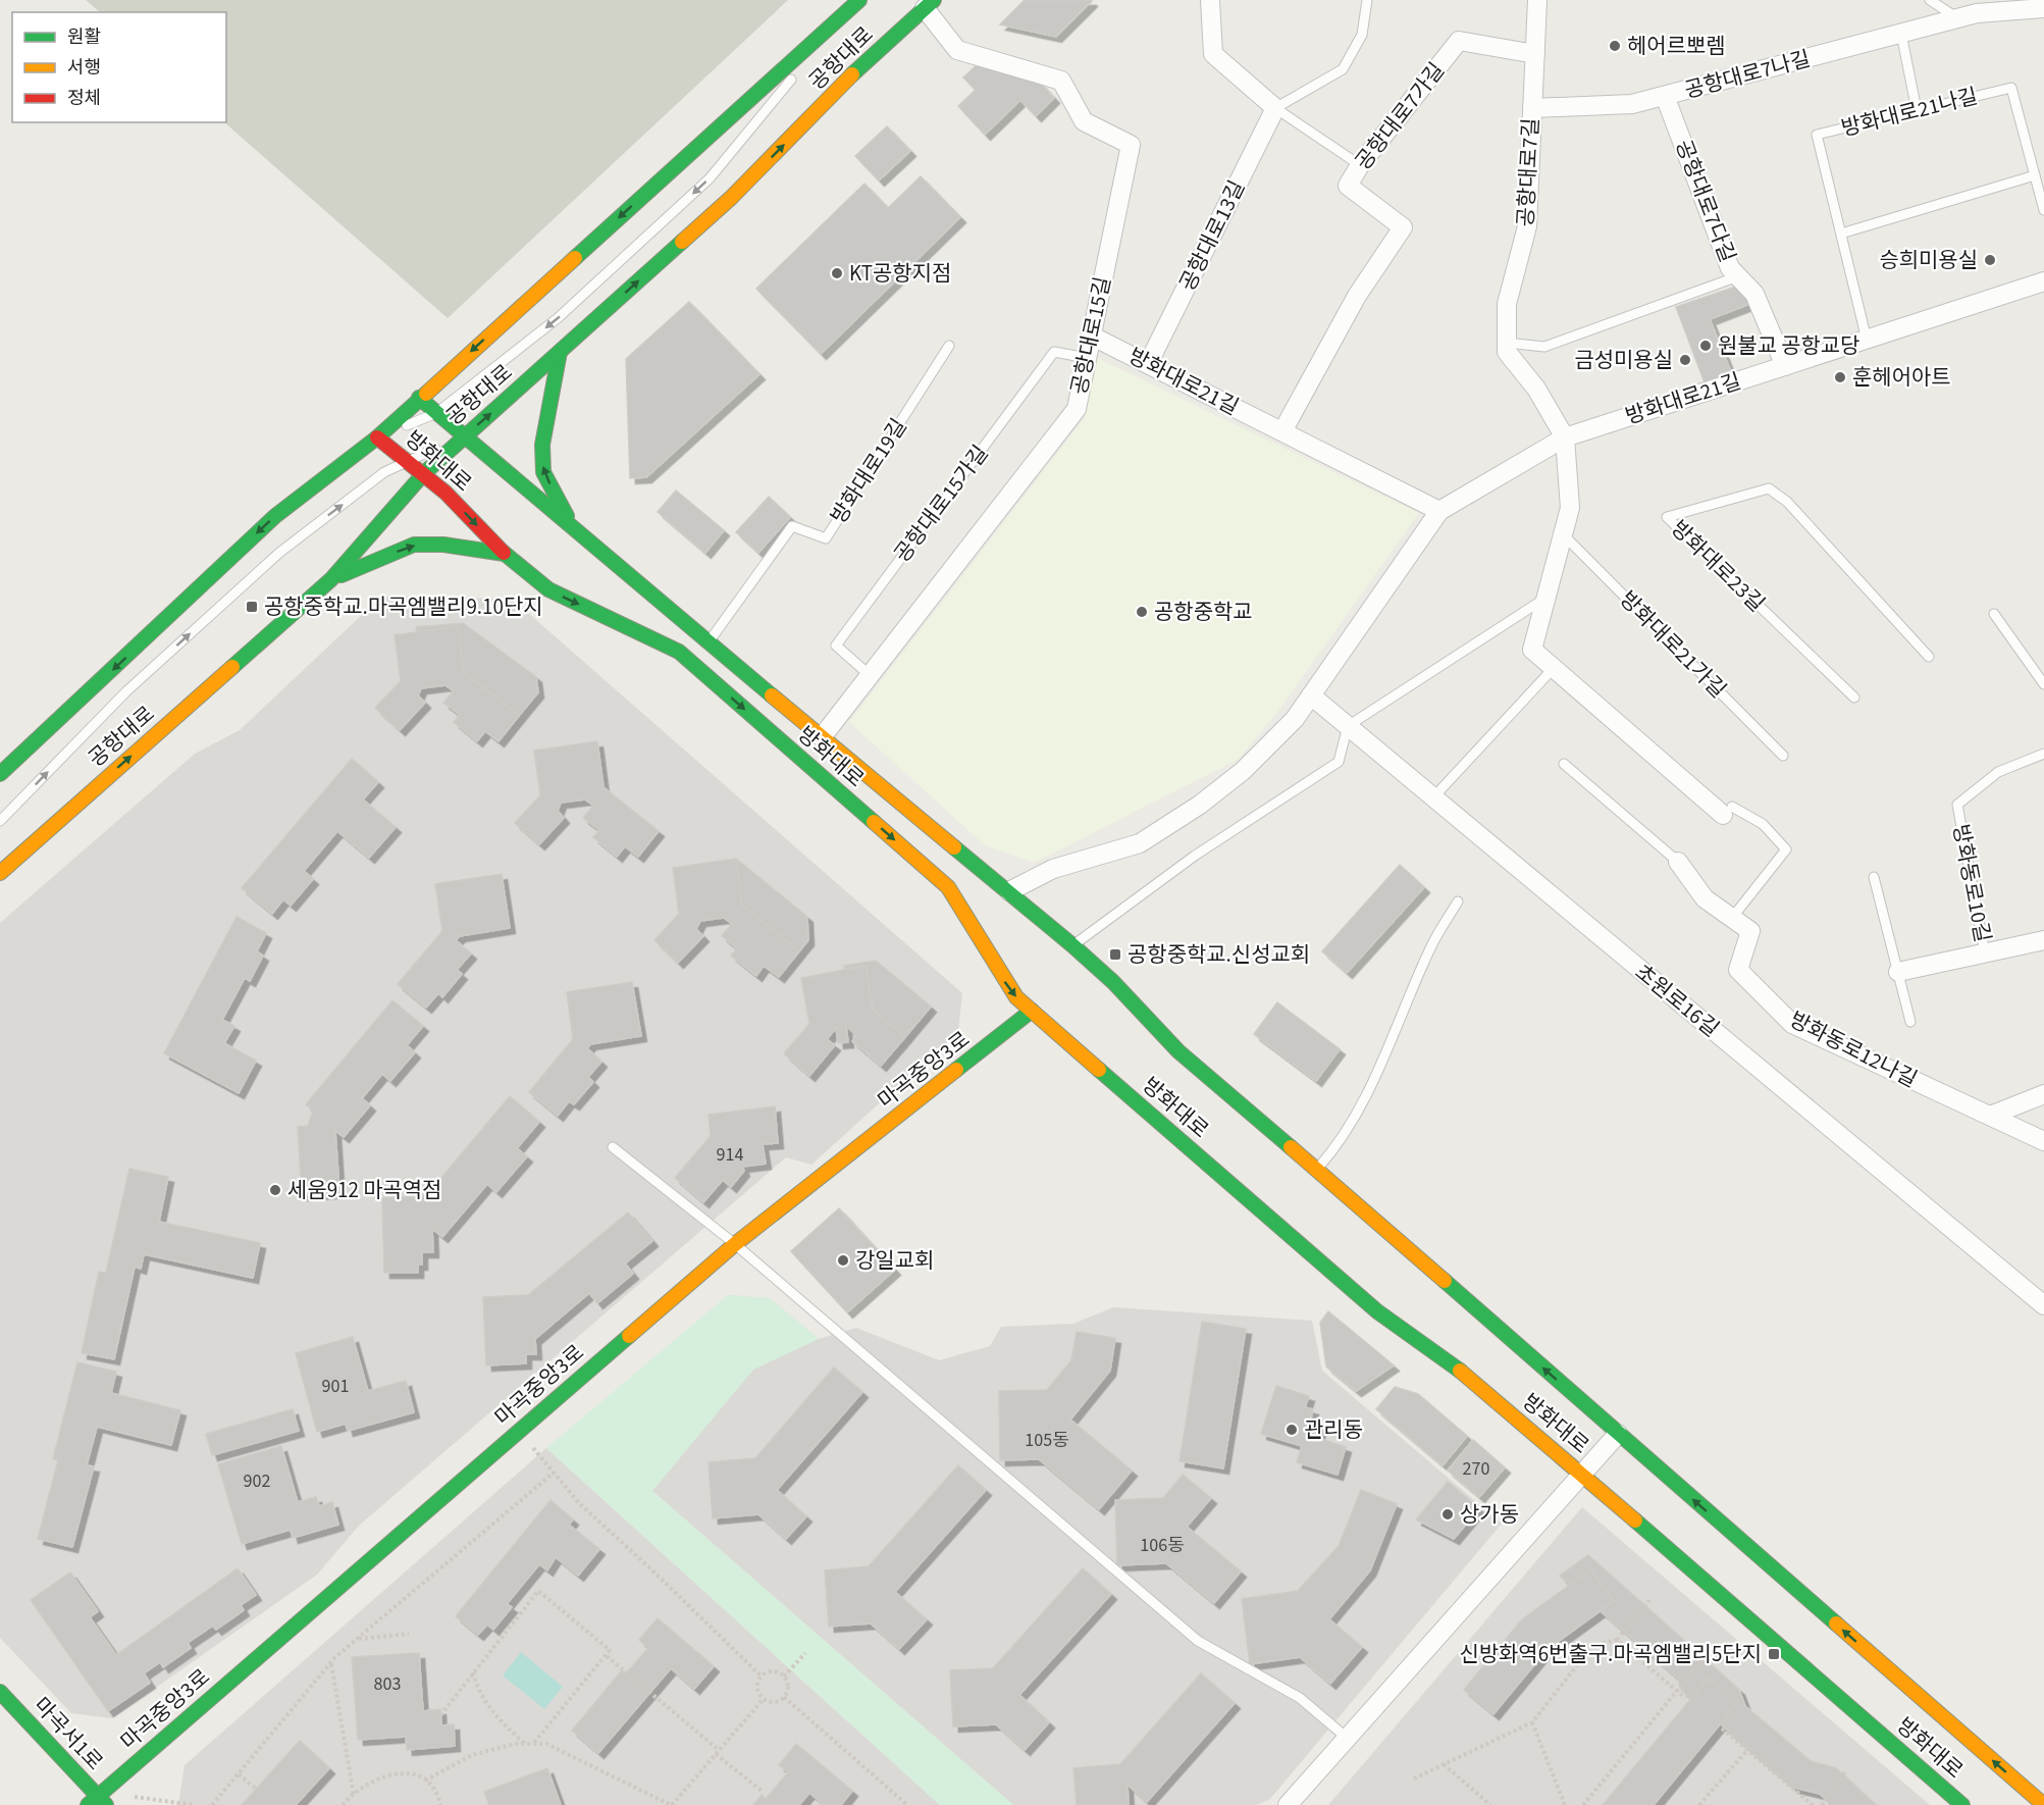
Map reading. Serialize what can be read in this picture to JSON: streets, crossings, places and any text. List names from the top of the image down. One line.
{"streets":{"main road":["공항대로","방화대로","마곡중앙3로","마곡서1로"],"street":["공항대로7나길","공항대로7가길","공항대로7길","공항대로7다길","공항대로13길","공항대로15길","방화대로21길","방화동로10길","초원로16길","방화동로12나길"],"lane":["방화대로21나길","방화대로19길","공항대로15가길","방화대로23길","방화대로21가길"]},"crossings":[["공항대로","공항대로15길"],["공항대로","방화대로"],["공항대로7나길","공항대로7길"],["공항대로7나길","공항대로7다길"],["방화대로21나길","방화대로21길"],["공항대로7가길","공항대로7길"],["공항대로7가길","방화대로21길"],["공항대로7길","방화대로21길"],["공항대로7다길","방화대로21길"],["공항대로13길","방화대로21길"],["공항대로15길","방화대로21길"],["공항대로15길","방화대로"],["공항대로15길","공항대로15가길"],["방화대로21길","방화대로"],["방화대로21길","초원로16길"],["방화대로","방화대로19길"],["방화대로","마곡중앙3로"],["마곡중앙3로","마곡서1로"]],"places":{"other":["헤어르뽀렘","승희미용실","KT공항지점","원불교 공항교당","금성미용실","훈헤어아트","공항중학교","세움912 마곡역점","강일교회","관리동","상가동"],"transit":["공항중학교.마곡엠밸리9.10단지","공항중학교.신성교회","신방화역6번출구.마곡엠밸리5단지"]},"house_numbers":["914","901","105동","270","902","106동","803"],"legend":["원활","서행","정체"]}
